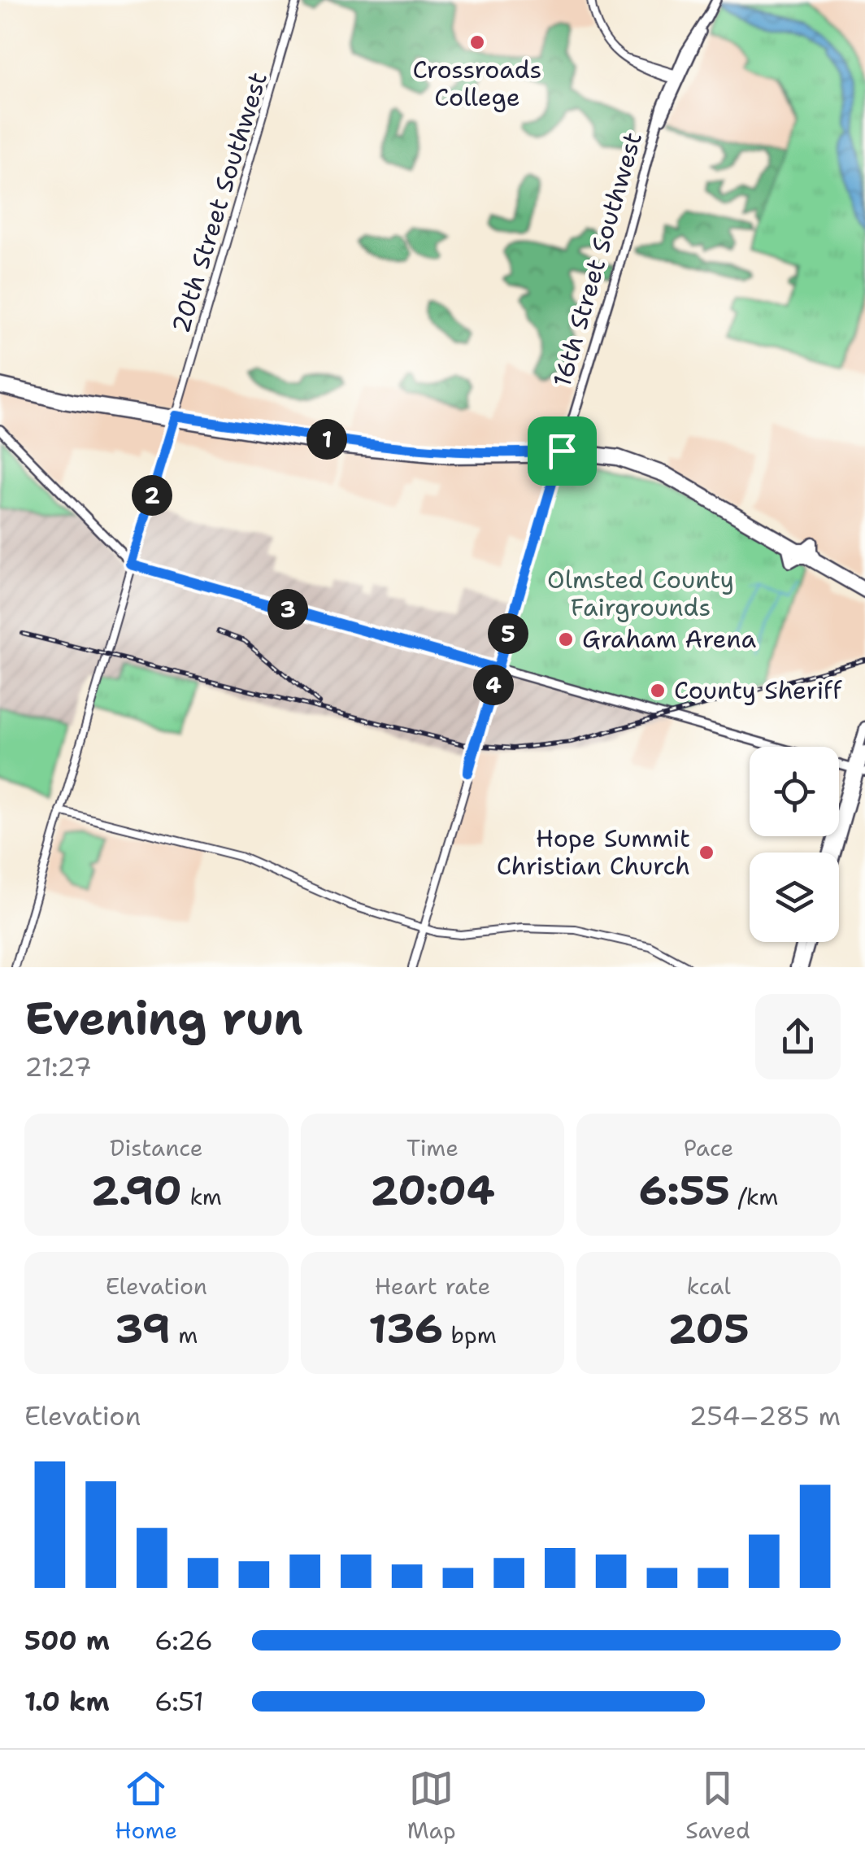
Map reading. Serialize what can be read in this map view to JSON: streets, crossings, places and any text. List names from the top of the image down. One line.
{"streets":{"main road":["16th Street Southwest"],"street":["20th Street Southwest"]},"parks":["Olmsted County Fairgrounds"],"places":["Crossroads College","Graham Arena","County Sheriff","Hope Summit Christian Church"],"page":{"pins":["1","2","3","5","4"],"heading":["Evening run","21:27"],"stats":[["Distance","2.90 km"],["Time","20:04"],["Pace","6:55 /km"],["Elevation","39 m"],["Heart rate","136 bpm"],["kcal","205"]],"chart":["Elevation","254–285 m"],"list":[{"name":"500 m","note":"6:26"},{"name":"1.0 km","note":"6:51"}],"tabs":["Home","Map","Saved"]}}
